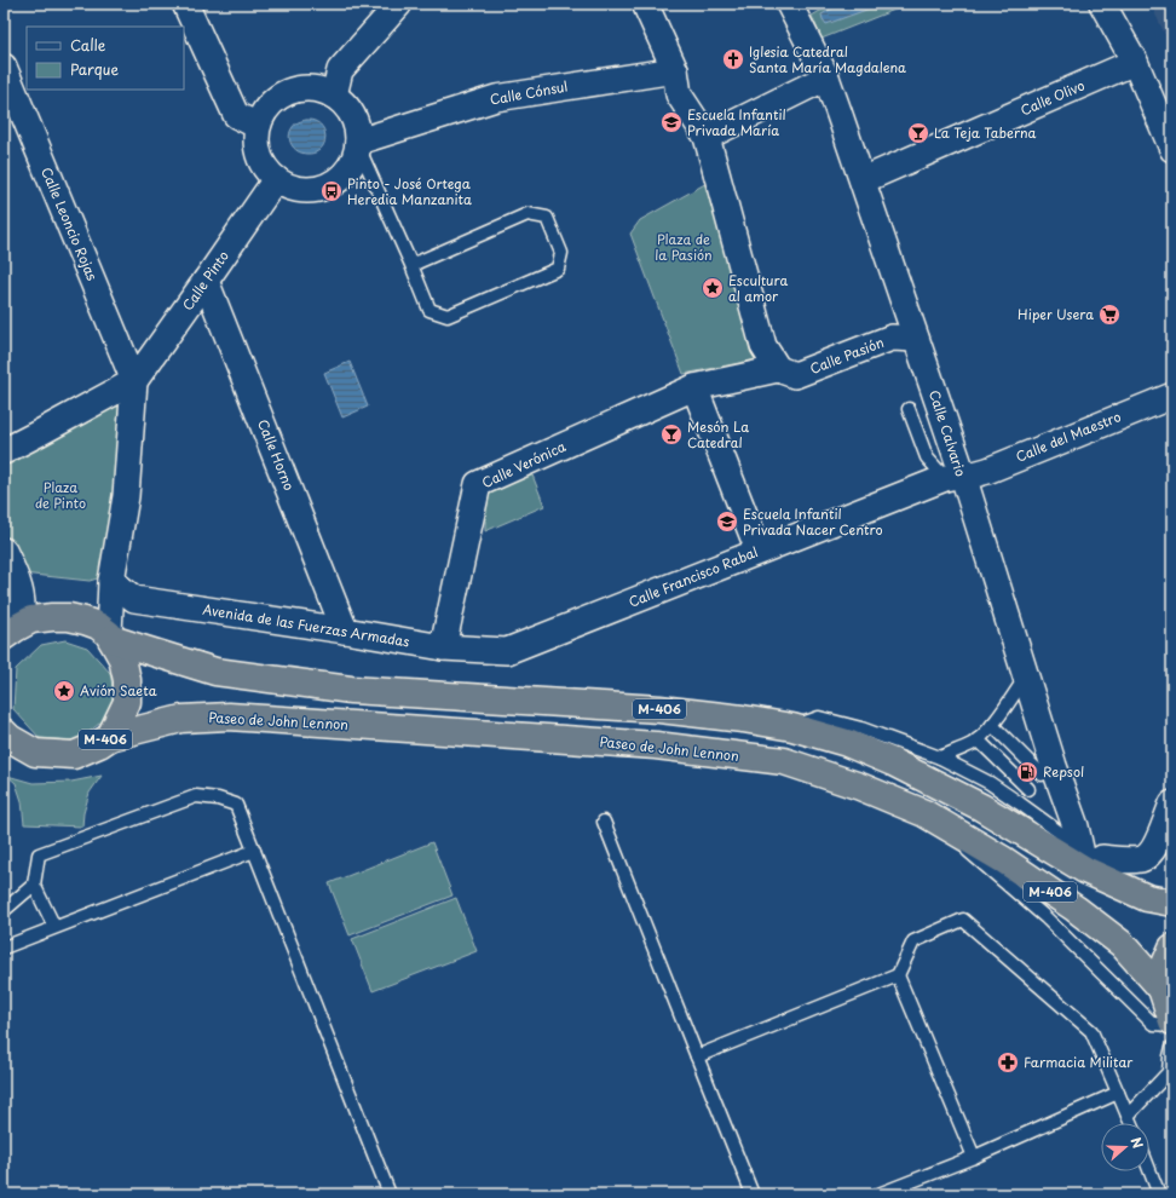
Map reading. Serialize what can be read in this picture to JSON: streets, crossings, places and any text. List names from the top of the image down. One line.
{"streets":{"highway":["M-406","Paseo de John Lennon"],"street":["Calle Cónsul","Calle Olivo","Calle Leoncio Rojas","Calle Pinto","Calle Pasión","Calle Calvario","Calle del Maestro","Calle Horno","Calle Verónica","Calle Francisco Rabal","Avenida de las Fuerzas Armadas"]},"crossings":[["Calle Cónsul","Calle Pinto"],["Calle Olivo","Calle Calvario"],["Calle Leoncio Rojas","Calle Pinto"],["Calle Pinto","Calle Horno"],["Calle Pasión","Calle Calvario"],["Calle Calvario","Calle del Maestro"],["Calle Calvario","Calle Francisco Rabal"],["Calle Calvario","M-406"],["Calle del Maestro","Calle Francisco Rabal"],["Calle Horno","Avenida de las Fuerzas Armadas"],["Calle Verónica","Avenida de las Fuerzas Armadas"],["Calle Francisco Rabal","Avenida de las Fuerzas Armadas"],["M-406","Paseo de John Lennon"]],"parks":["Plaza de la Pasión","Plaza de Pinto"],"places":{"church":["Iglesia Catedral Santa María Magdalena"],"school or university":["Escuela Infantil Privada María","Escuela Infantil Privada Nacer Centro"],"bar":["La Teja Taberna","Mesón La Catedral"],"bus stop":["Pinto - José Ortega Heredia Manzanita"],"place":["Escultura al amor","Avión Saeta"],"supermarket":["Hiper Usera"],"fuel station":["Repsol"],"pharmacy":["Farmacia Militar"]},"legend":["Calle","Parque"],"north":"right"}
